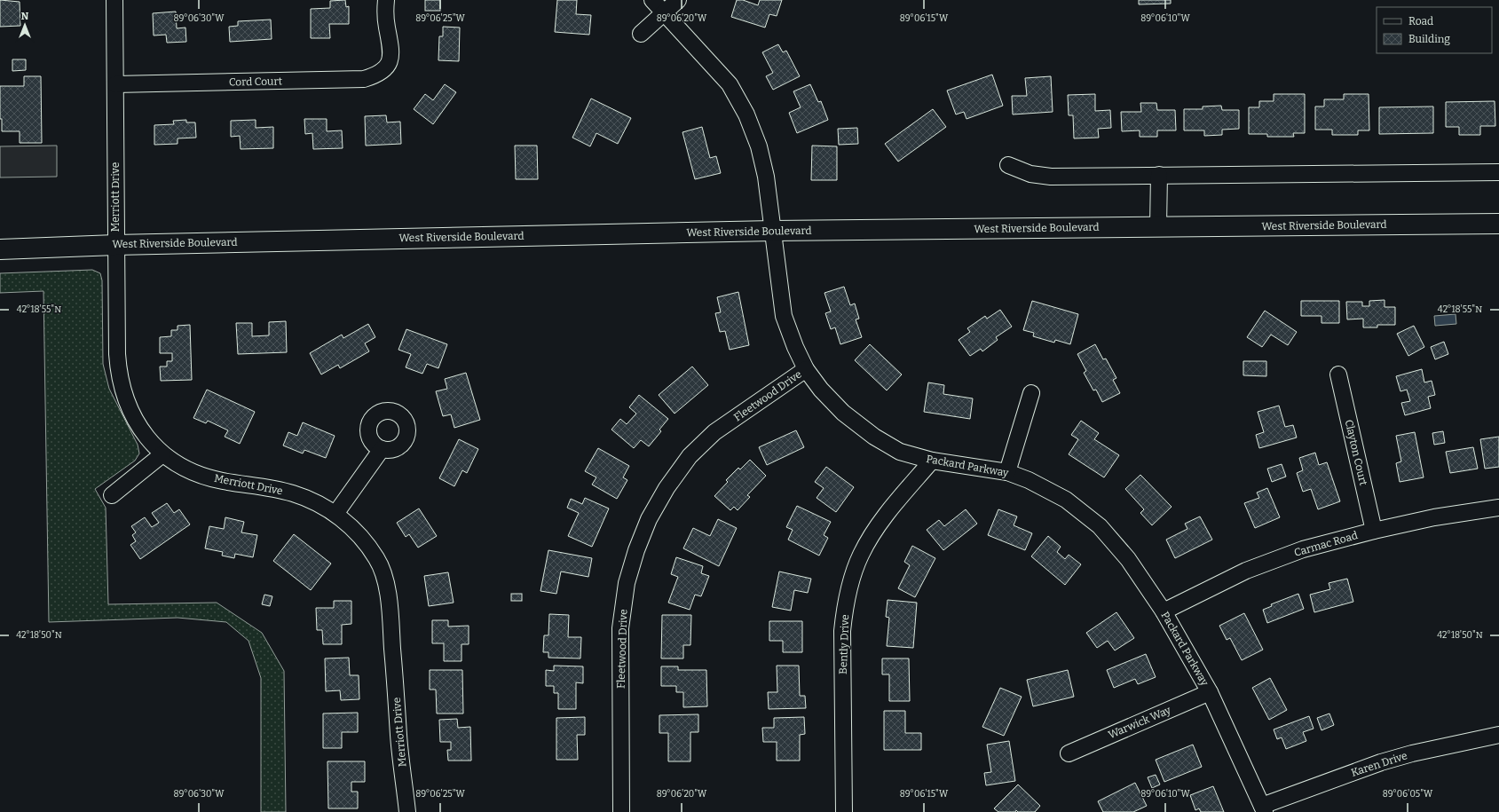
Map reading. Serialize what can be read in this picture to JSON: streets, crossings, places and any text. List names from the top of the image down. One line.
{"streets":{"main road":["West Riverside Boulevard"],"street":["Cord Court","Merriott Drive","Fleetwood Drive","Clayton Court","Packard Parkway","Carmac Road","Bently Drive","Warwick Way","Karen Drive"]},"crossings":[["Cord Court","Merriott Drive"],["Merriott Drive","West Riverside Boulevard"],["West Riverside Boulevard","Packard Parkway"],["Fleetwood Drive","Packard Parkway"],["Clayton Court","Carmac Road"],["Packard Parkway","Carmac Road"],["Packard Parkway","Bently Drive"],["Packard Parkway","Warwick Way"],["Packard Parkway","Karen Drive"]],"legend":["Road","Building"],"north":"top","coordinates":["89°06'30\"W","89°06'25\"W","89°06'20\"W","89°06'15\"W","89°06'10\"W","42°18'55\"N","42°18'50\"N","89°06'05\"W"]}
